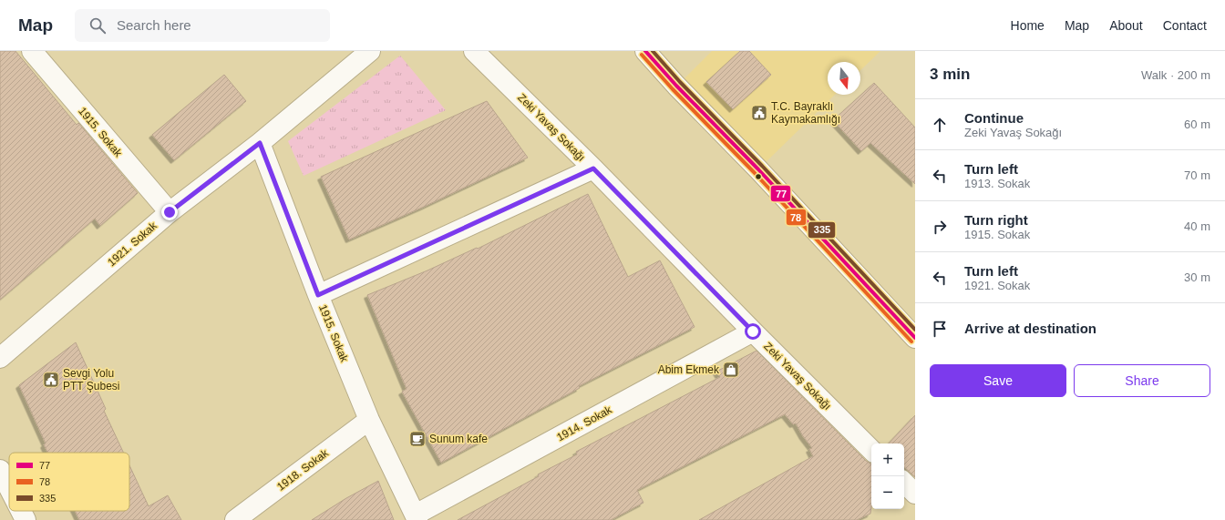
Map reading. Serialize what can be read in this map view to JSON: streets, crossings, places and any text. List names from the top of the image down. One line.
{"streets":{"street":["Zeki Yavaş Sokağı","1915. Sokak","1921. Sokak","1914. Sokak","1918. Sokak"]},"crossings":[["Zeki Yavaş Sokağı","1914. Sokak"],["1915. Sokak","1921. Sokak"],["1915. Sokak","1914. Sokak"],["1915. Sokak","1918. Sokak"]],"places":{"public building":["T.C. Bayraklı Kaymakamlığı","Sevgi Yolu PTT Şubesi"],"shop":["Abim Ekmek"],"cafe":["Sunum kafe"]},"lines":["transit line 77","transit line 335","transit line 78"],"legend":["77","78","335"],"north":"bottom","page":{"header":"Map","search":"Search here","nav":["Home","Map","About","Contact"],"heading":["3 min","Walk · 200 m"],"list":[["Continue","Zeki Yavaş Sokağı","60 m"],["Turn left","1913. Sokak","70 m"],["Turn right","1915. Sokak","40 m"],["Turn left","1921. Sokak","30 m"],"Arrive at destination"],"buttons":["Save","Share"],"map_buttons":["+","−"]}}
